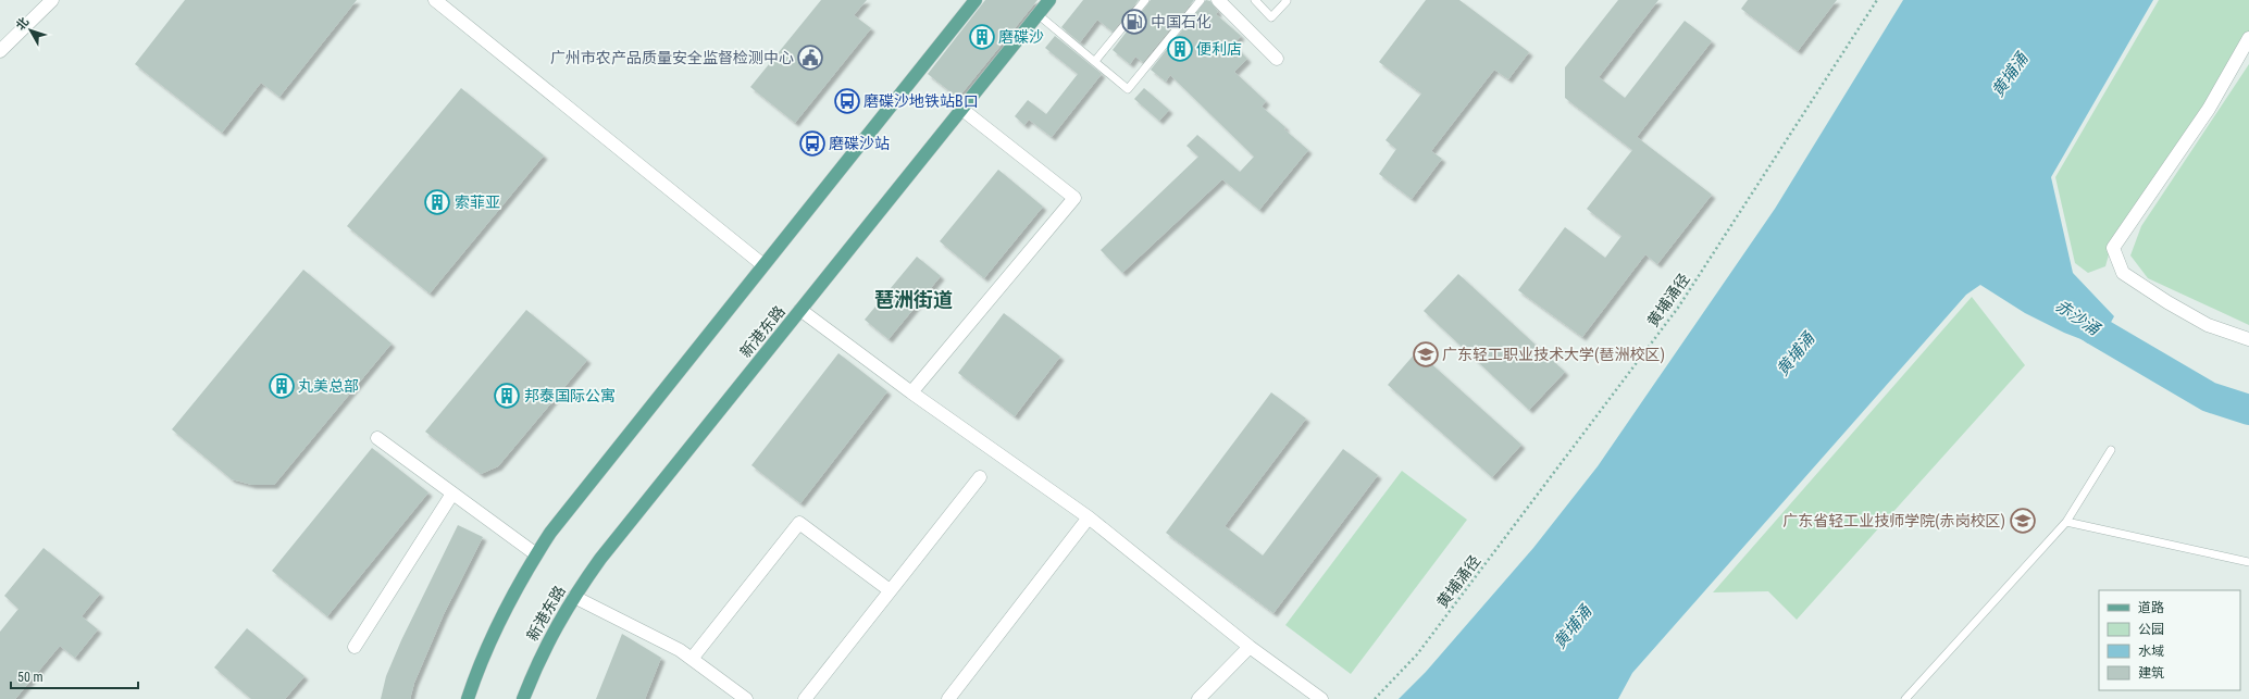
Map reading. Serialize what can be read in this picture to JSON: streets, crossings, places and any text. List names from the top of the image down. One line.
{"streets":{"main road":["新港东路"],"path":["黄埔涌径"]},"districts":["琶洲街道"],"water":["黄埔涌","赤沙涌"],"places":{"fuel station":["中国石化"],"building":["磨碟沙","便利店","索菲亚","丸美总部","邦泰国际公寓"],"public building":["广州市农产品质量安全监督检测中心"],"bus stop":["磨碟沙地铁站B口","磨碟沙站"],"school or university":["广东轻工职业技术大学(琶洲校区)","广东省轻工业技师学院(赤岗校区)"]},"legend":["道路","公园","水域","建筑"],"scale_bar":"50 m","north":"top left"}
